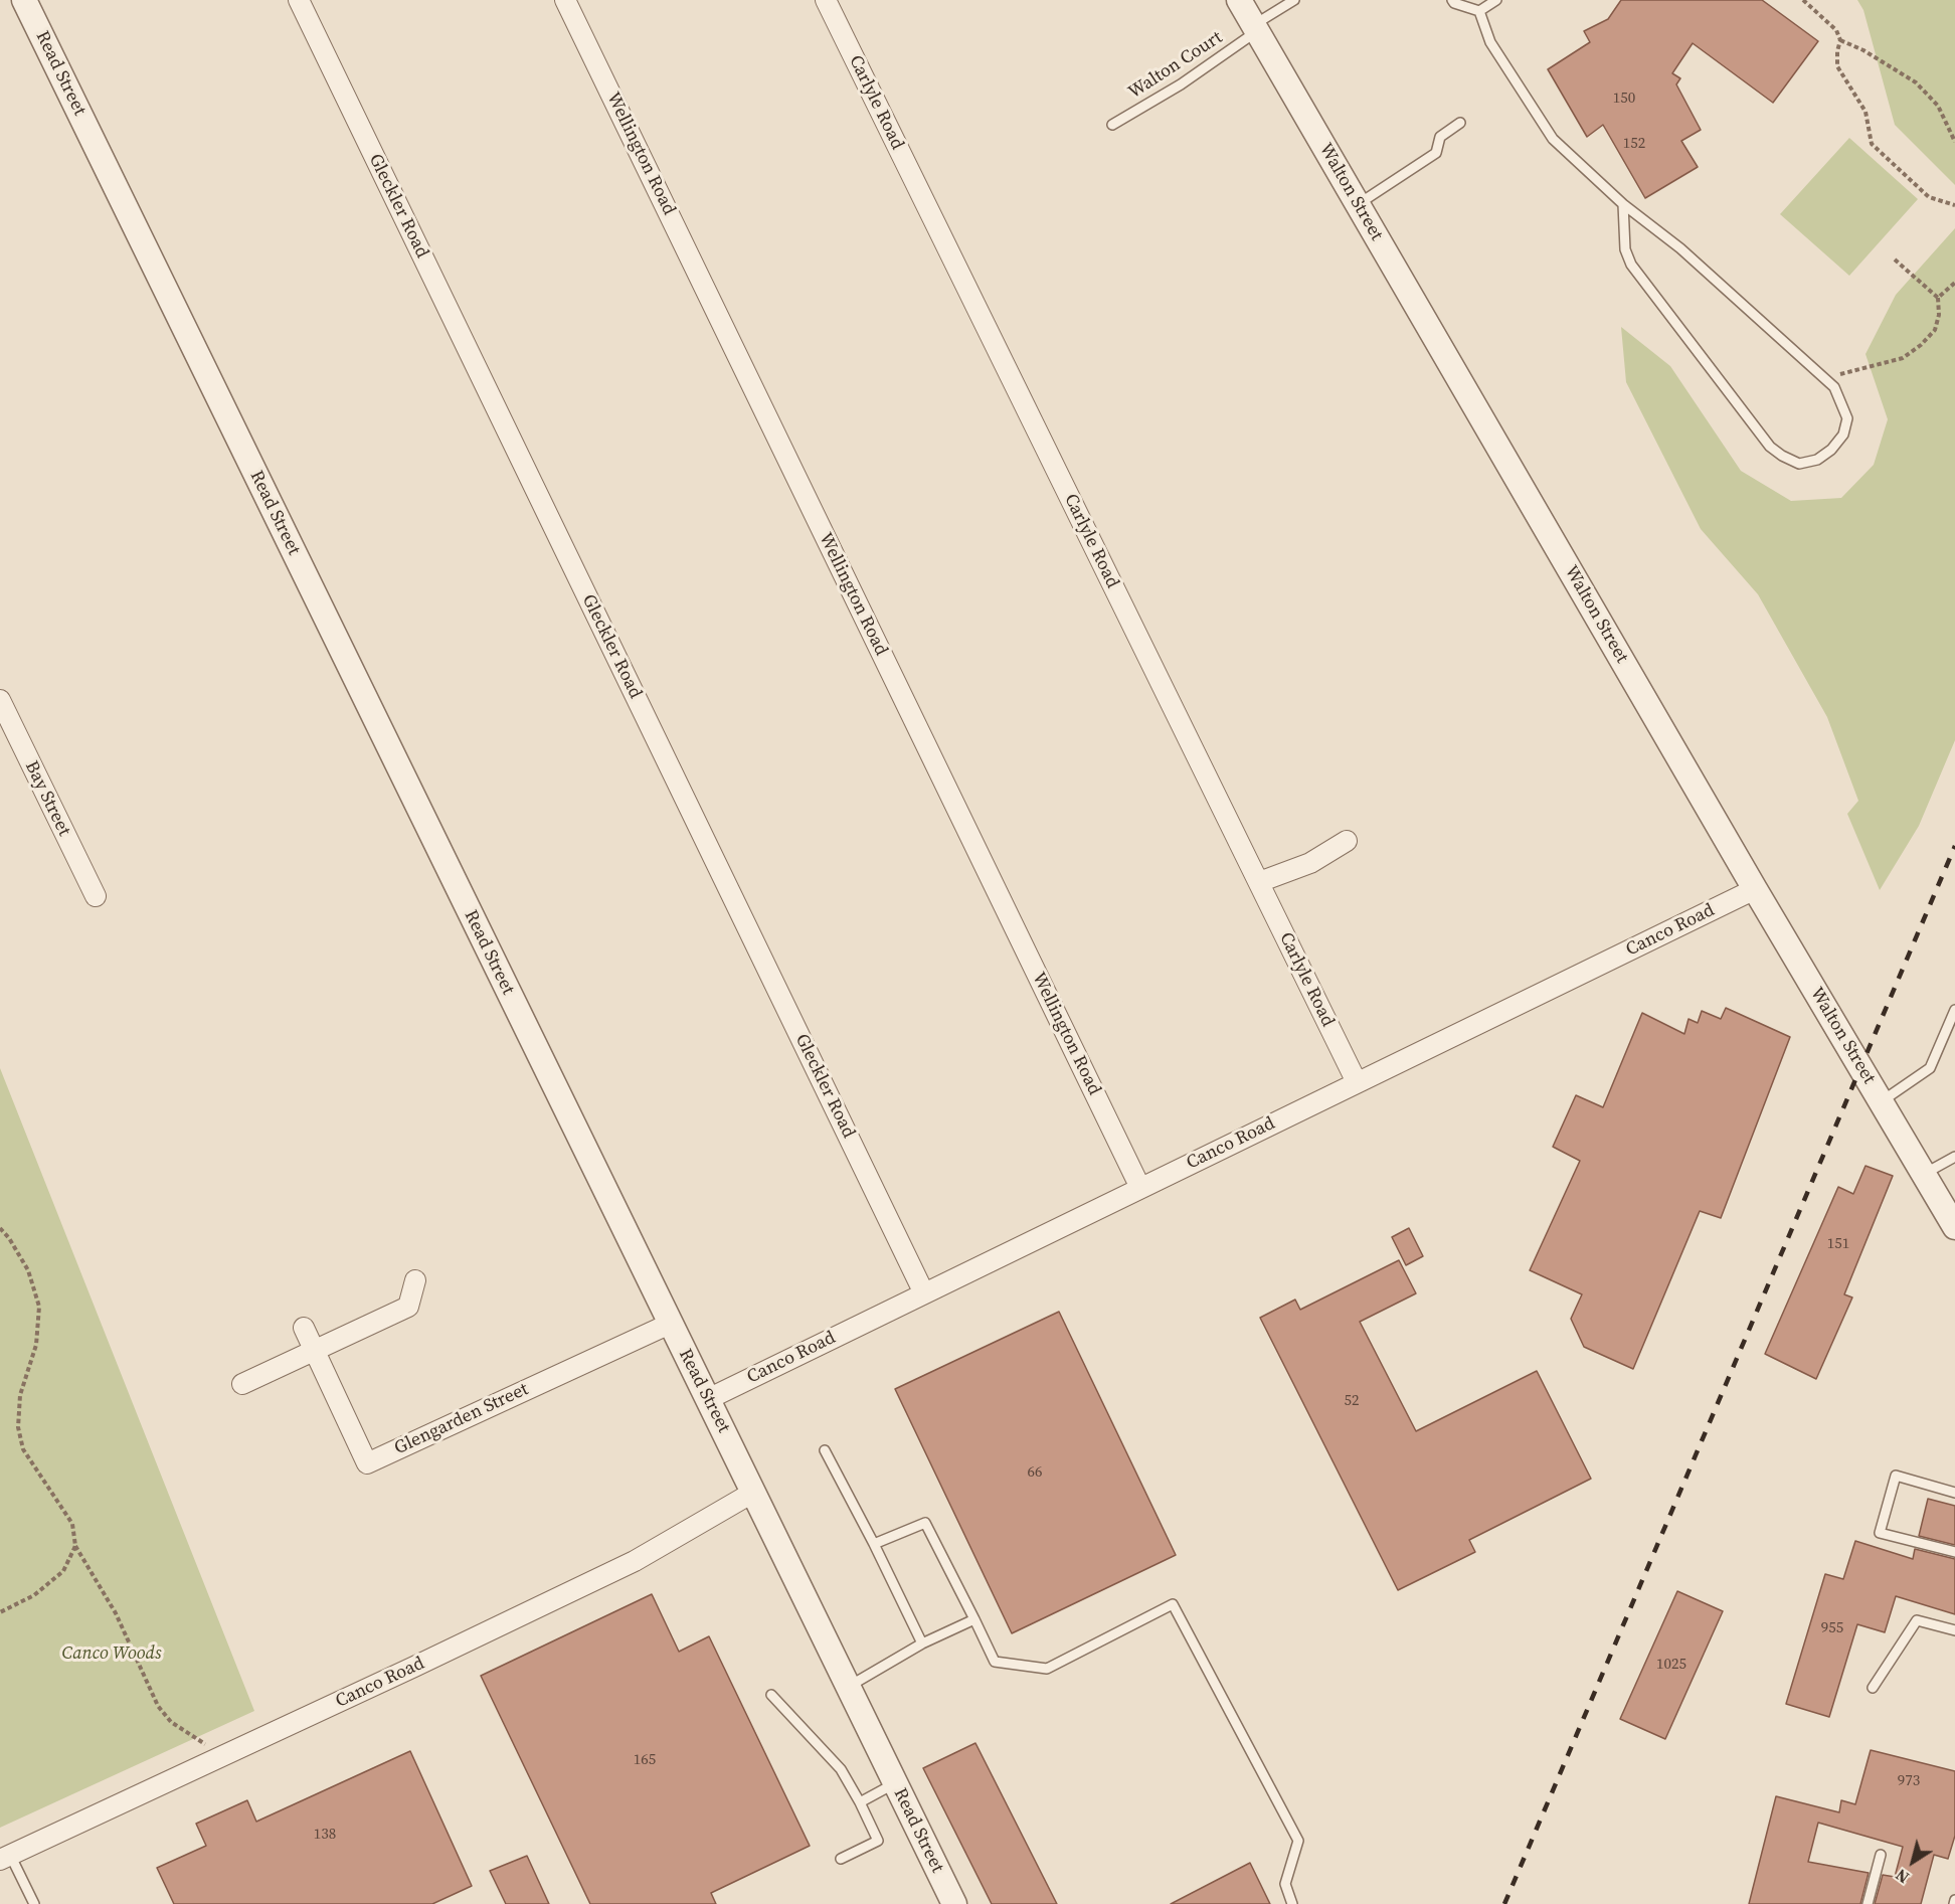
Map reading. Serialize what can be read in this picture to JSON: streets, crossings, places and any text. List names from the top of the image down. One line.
{"streets":{"street":["Read Street","Carlyle Road","Wellington Road","Walton Street","Gleckler Road","Bay Street","Canco Road","Glengarden Street"],"lane":["Walton Court"]},"crossings":[["Walton Court","Walton Street"],["Read Street","Canco Road"],["Read Street","Glengarden Street"],["Carlyle Road","Canco Road"],["Wellington Road","Canco Road"],["Walton Street","Canco Road"],["Gleckler Road","Canco Road"]],"parks":["Canco Woods"],"house_numbers":["150","152","151","52","66","955","1025","165","973","138"],"north":"bottom left"}
